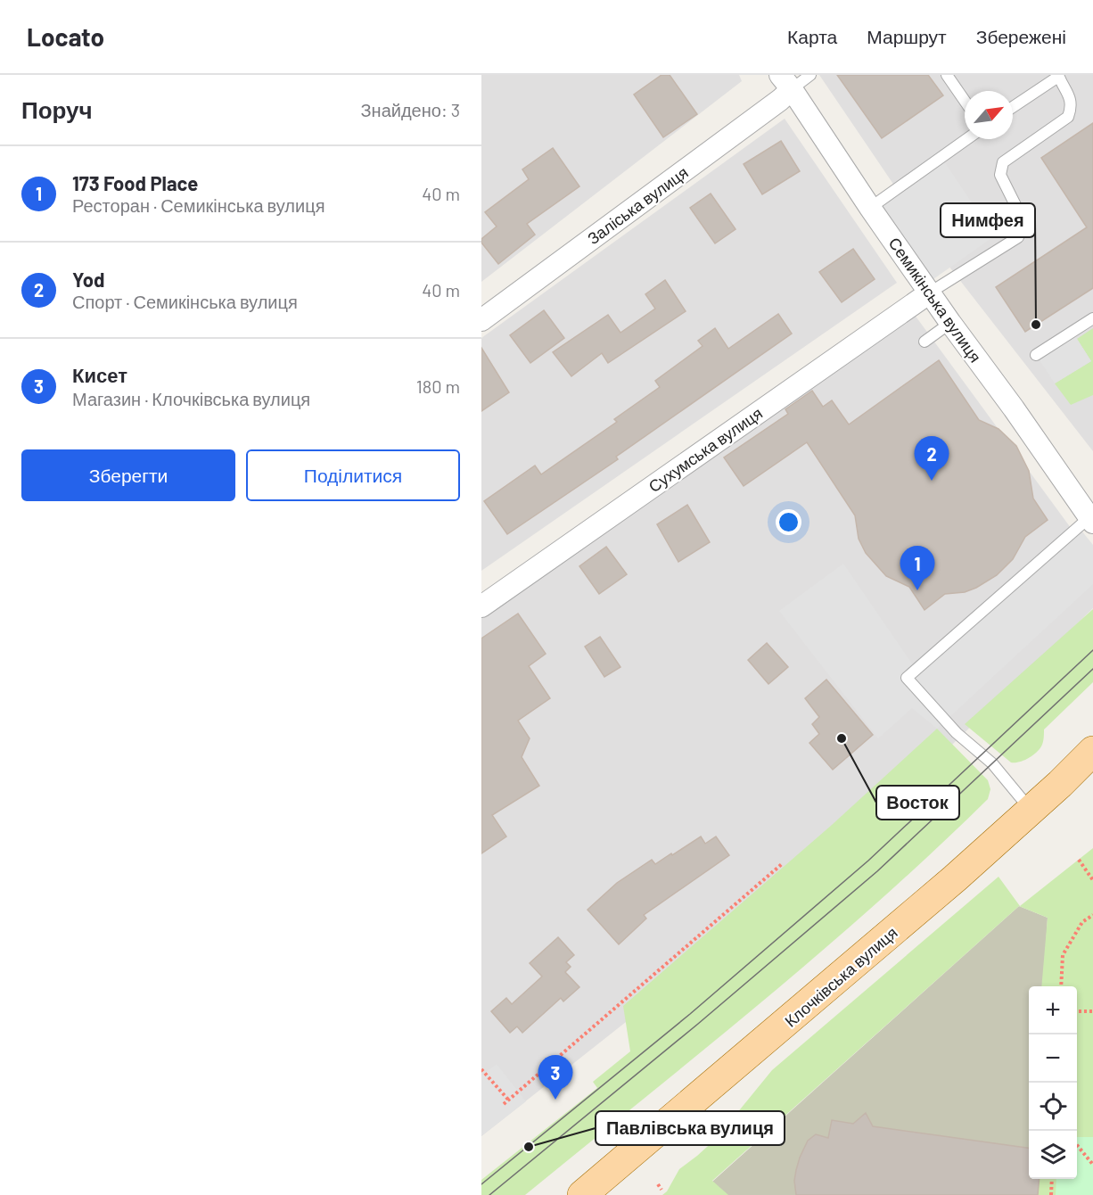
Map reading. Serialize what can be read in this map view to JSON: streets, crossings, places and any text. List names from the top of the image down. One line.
{"streets":{"main road":["Клочківська вулиця"],"street":["Заліська вулиця","Семикінська вулиця","Сухумська вулиця"]},"crossings":[["Заліська вулиця","Семикінська вулиця"],["Семикінська вулиця","Сухумська вулиця"]],"places":["Нимфея","Восток","Павлівська вулиця"],"north":"top right","page":{"header":"Locato","nav":["Карта","Маршрут","Збережені"],"heading":["Поруч","Знайдено: 3"],"list":[{"mark":"1","name":"173 Food Place","note":"Ресторан · Семикінська вулиця","value":"40 m"},{"mark":"2","name":"Yod","note":"Спорт · Семикінська вулиця","value":"40 m"},{"mark":"3","name":"Кисет","note":"Магазин · Клочківська вулиця","value":"180 m"}],"buttons":["Зберегти","Поділитися"],"pins":["2","1","3"],"map_buttons":["+","−"]}}
